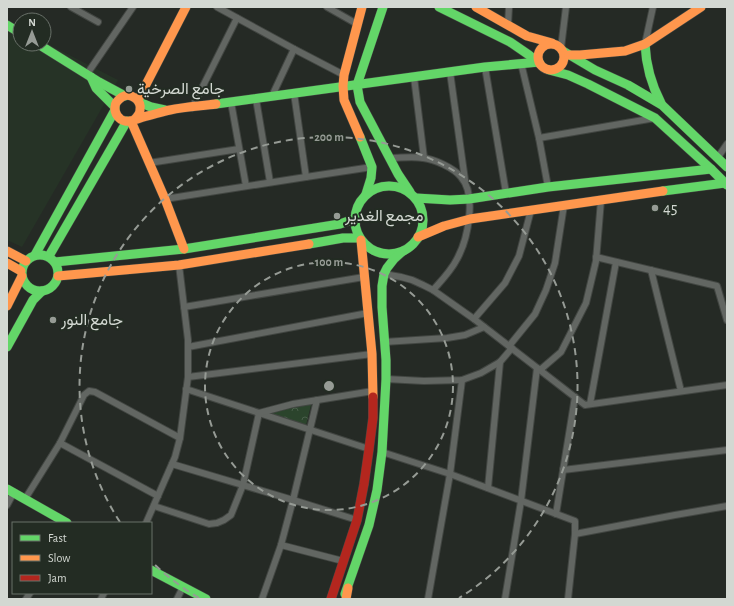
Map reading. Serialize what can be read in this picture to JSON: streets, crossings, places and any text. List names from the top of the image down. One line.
{"places":["جامع الصرخية","45","مجمع الغدير","جامع النور"],"legend":["Fast","Slow","Jam"],"north":"top","rings":["200 m","100 m"]}
